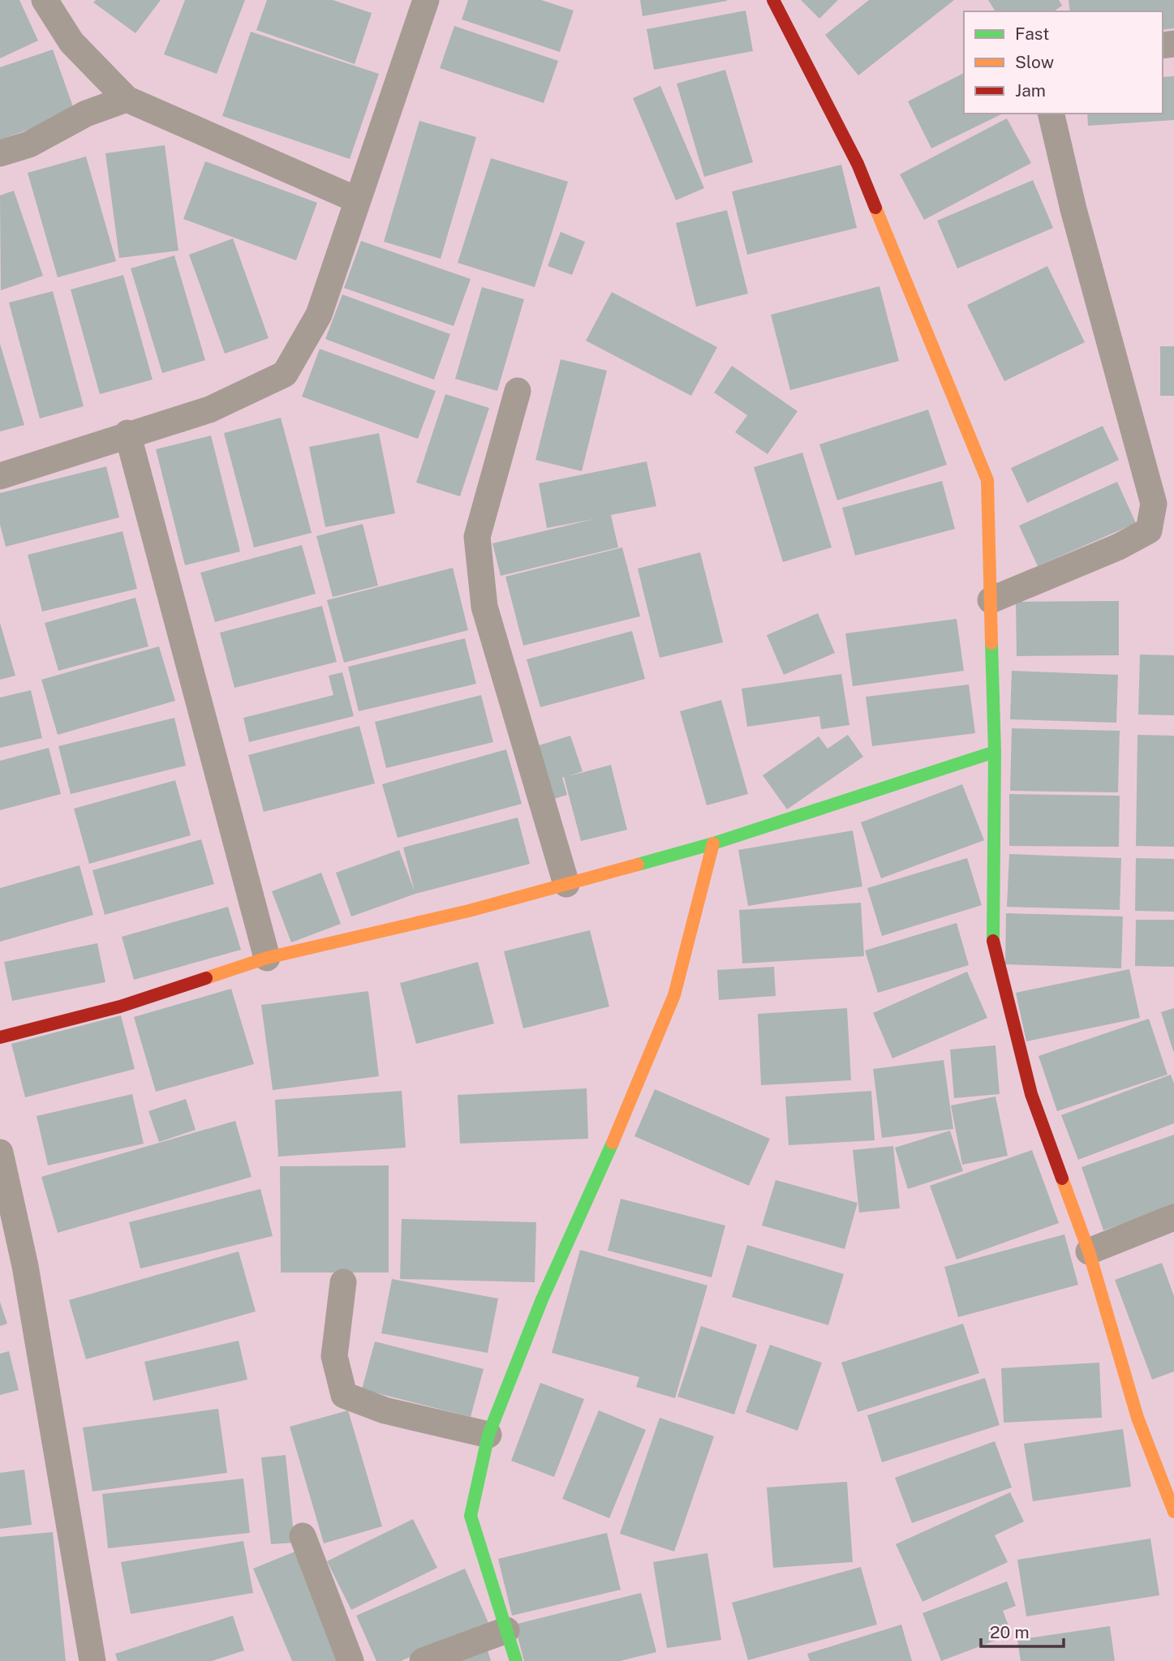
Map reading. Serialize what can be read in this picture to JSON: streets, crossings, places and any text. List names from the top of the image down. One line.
{"legend":["Fast","Slow","Jam"],"scale_bar":"20 m"}
